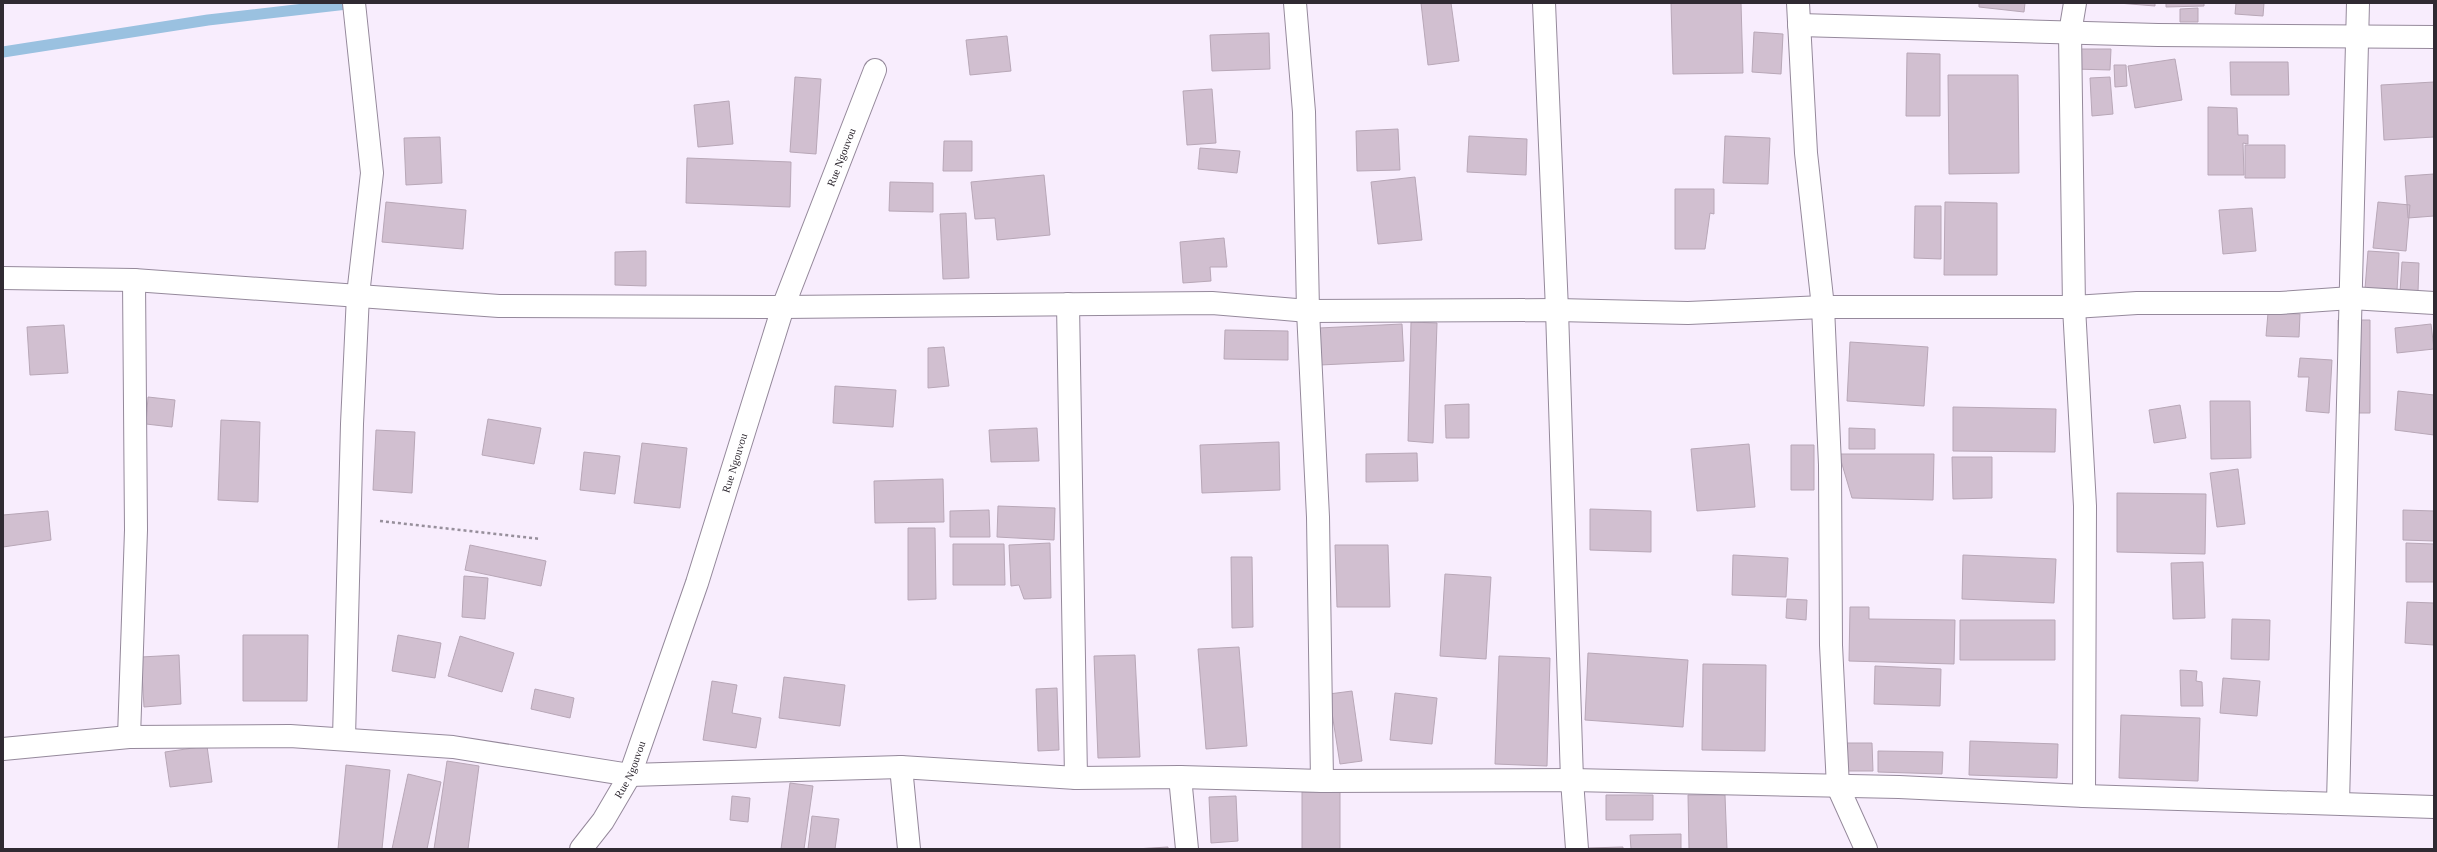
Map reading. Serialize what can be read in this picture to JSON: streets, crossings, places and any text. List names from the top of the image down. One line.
{"streets":{"street":["Rue Ngouvou"]}}
